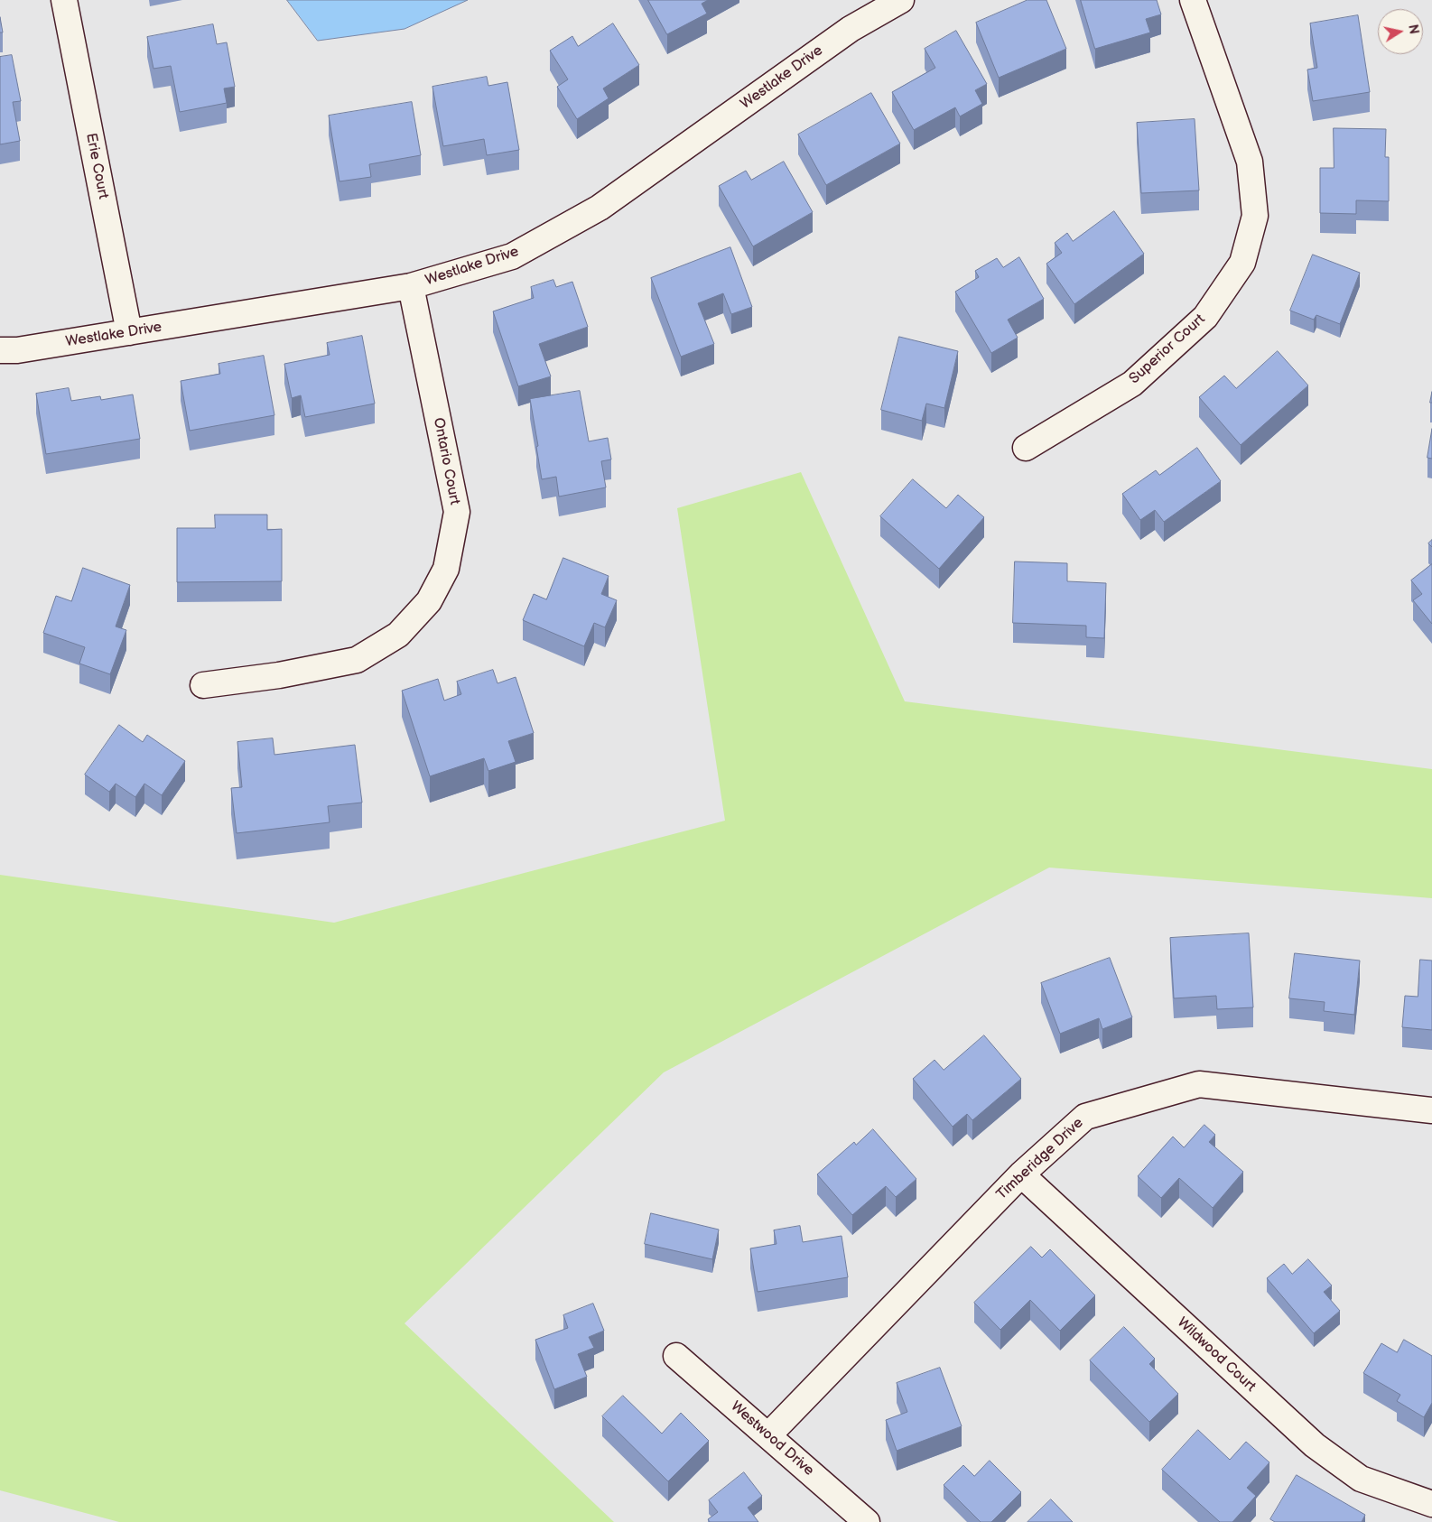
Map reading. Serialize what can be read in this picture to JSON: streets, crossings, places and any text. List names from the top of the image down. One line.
{"streets":{"street":["Westlake Drive","Erie Court","Superior Court","Ontario Court","Timberidge Drive","Wildwood Court","Westwood Drive"]},"crossings":[["Westlake Drive","Erie Court"],["Westlake Drive","Ontario Court"],["Timberidge Drive","Wildwood Court"],["Timberidge Drive","Westwood Drive"]],"north":"right"}
